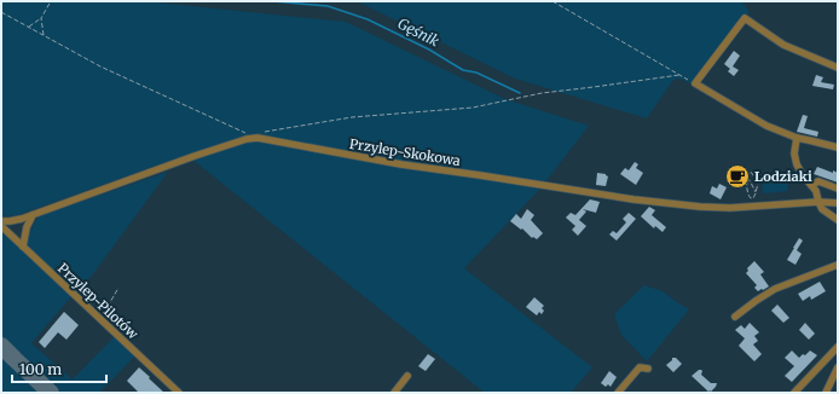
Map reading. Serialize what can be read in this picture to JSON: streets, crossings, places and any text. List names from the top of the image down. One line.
{"streets":{"street":["Przylep-Skokowa","Przylep-Pilotów"]},"water":["Gęśnik"],"places":{"cafe":["Lodziaki"]},"scale_bar":"100 m"}
